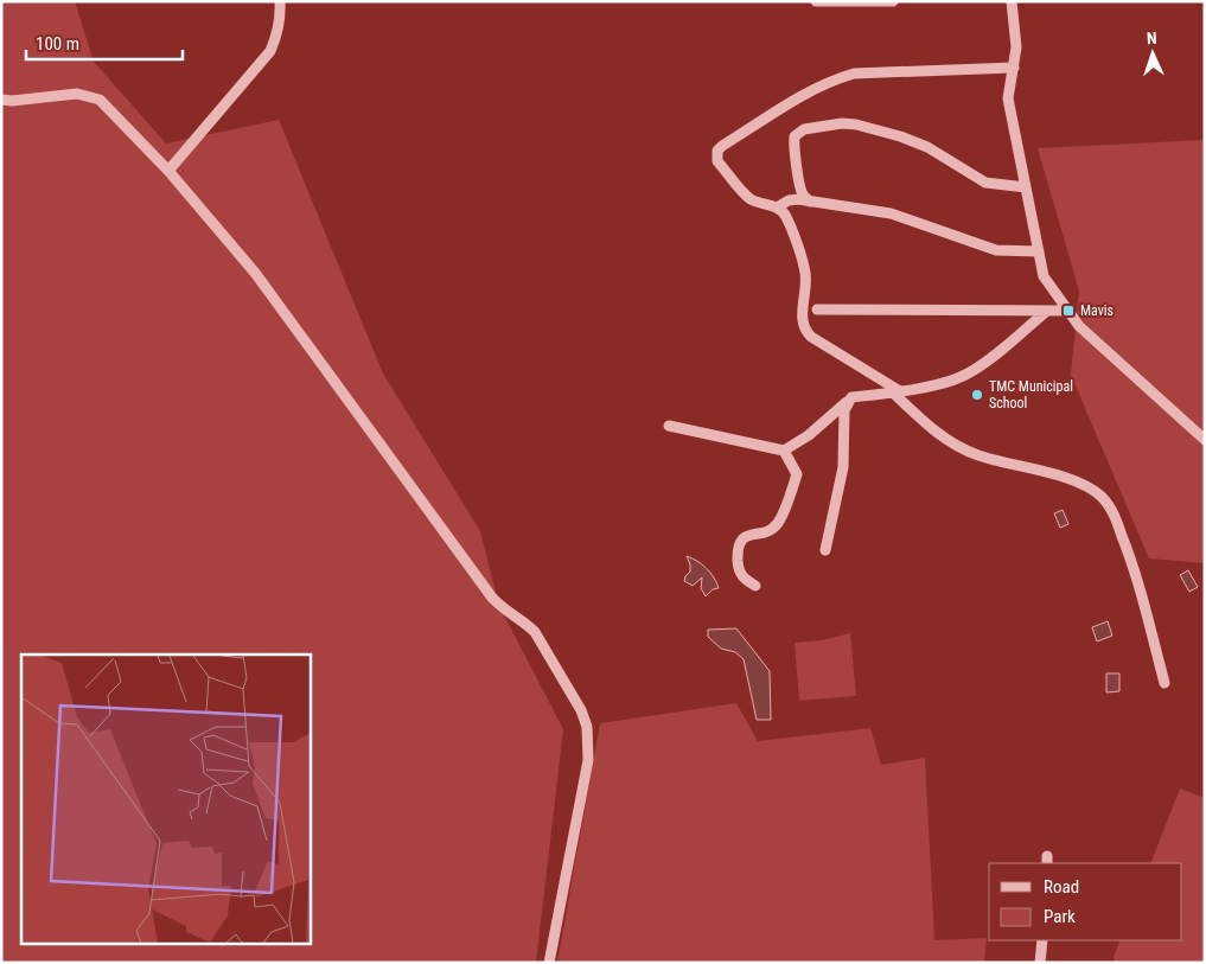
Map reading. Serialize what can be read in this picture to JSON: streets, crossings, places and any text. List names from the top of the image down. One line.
{"places":{"transit":["Mavis"],"other":["TMC Municipal School"]},"legend":["Road","Park"],"scale_bar":"100 m","north":"top"}
